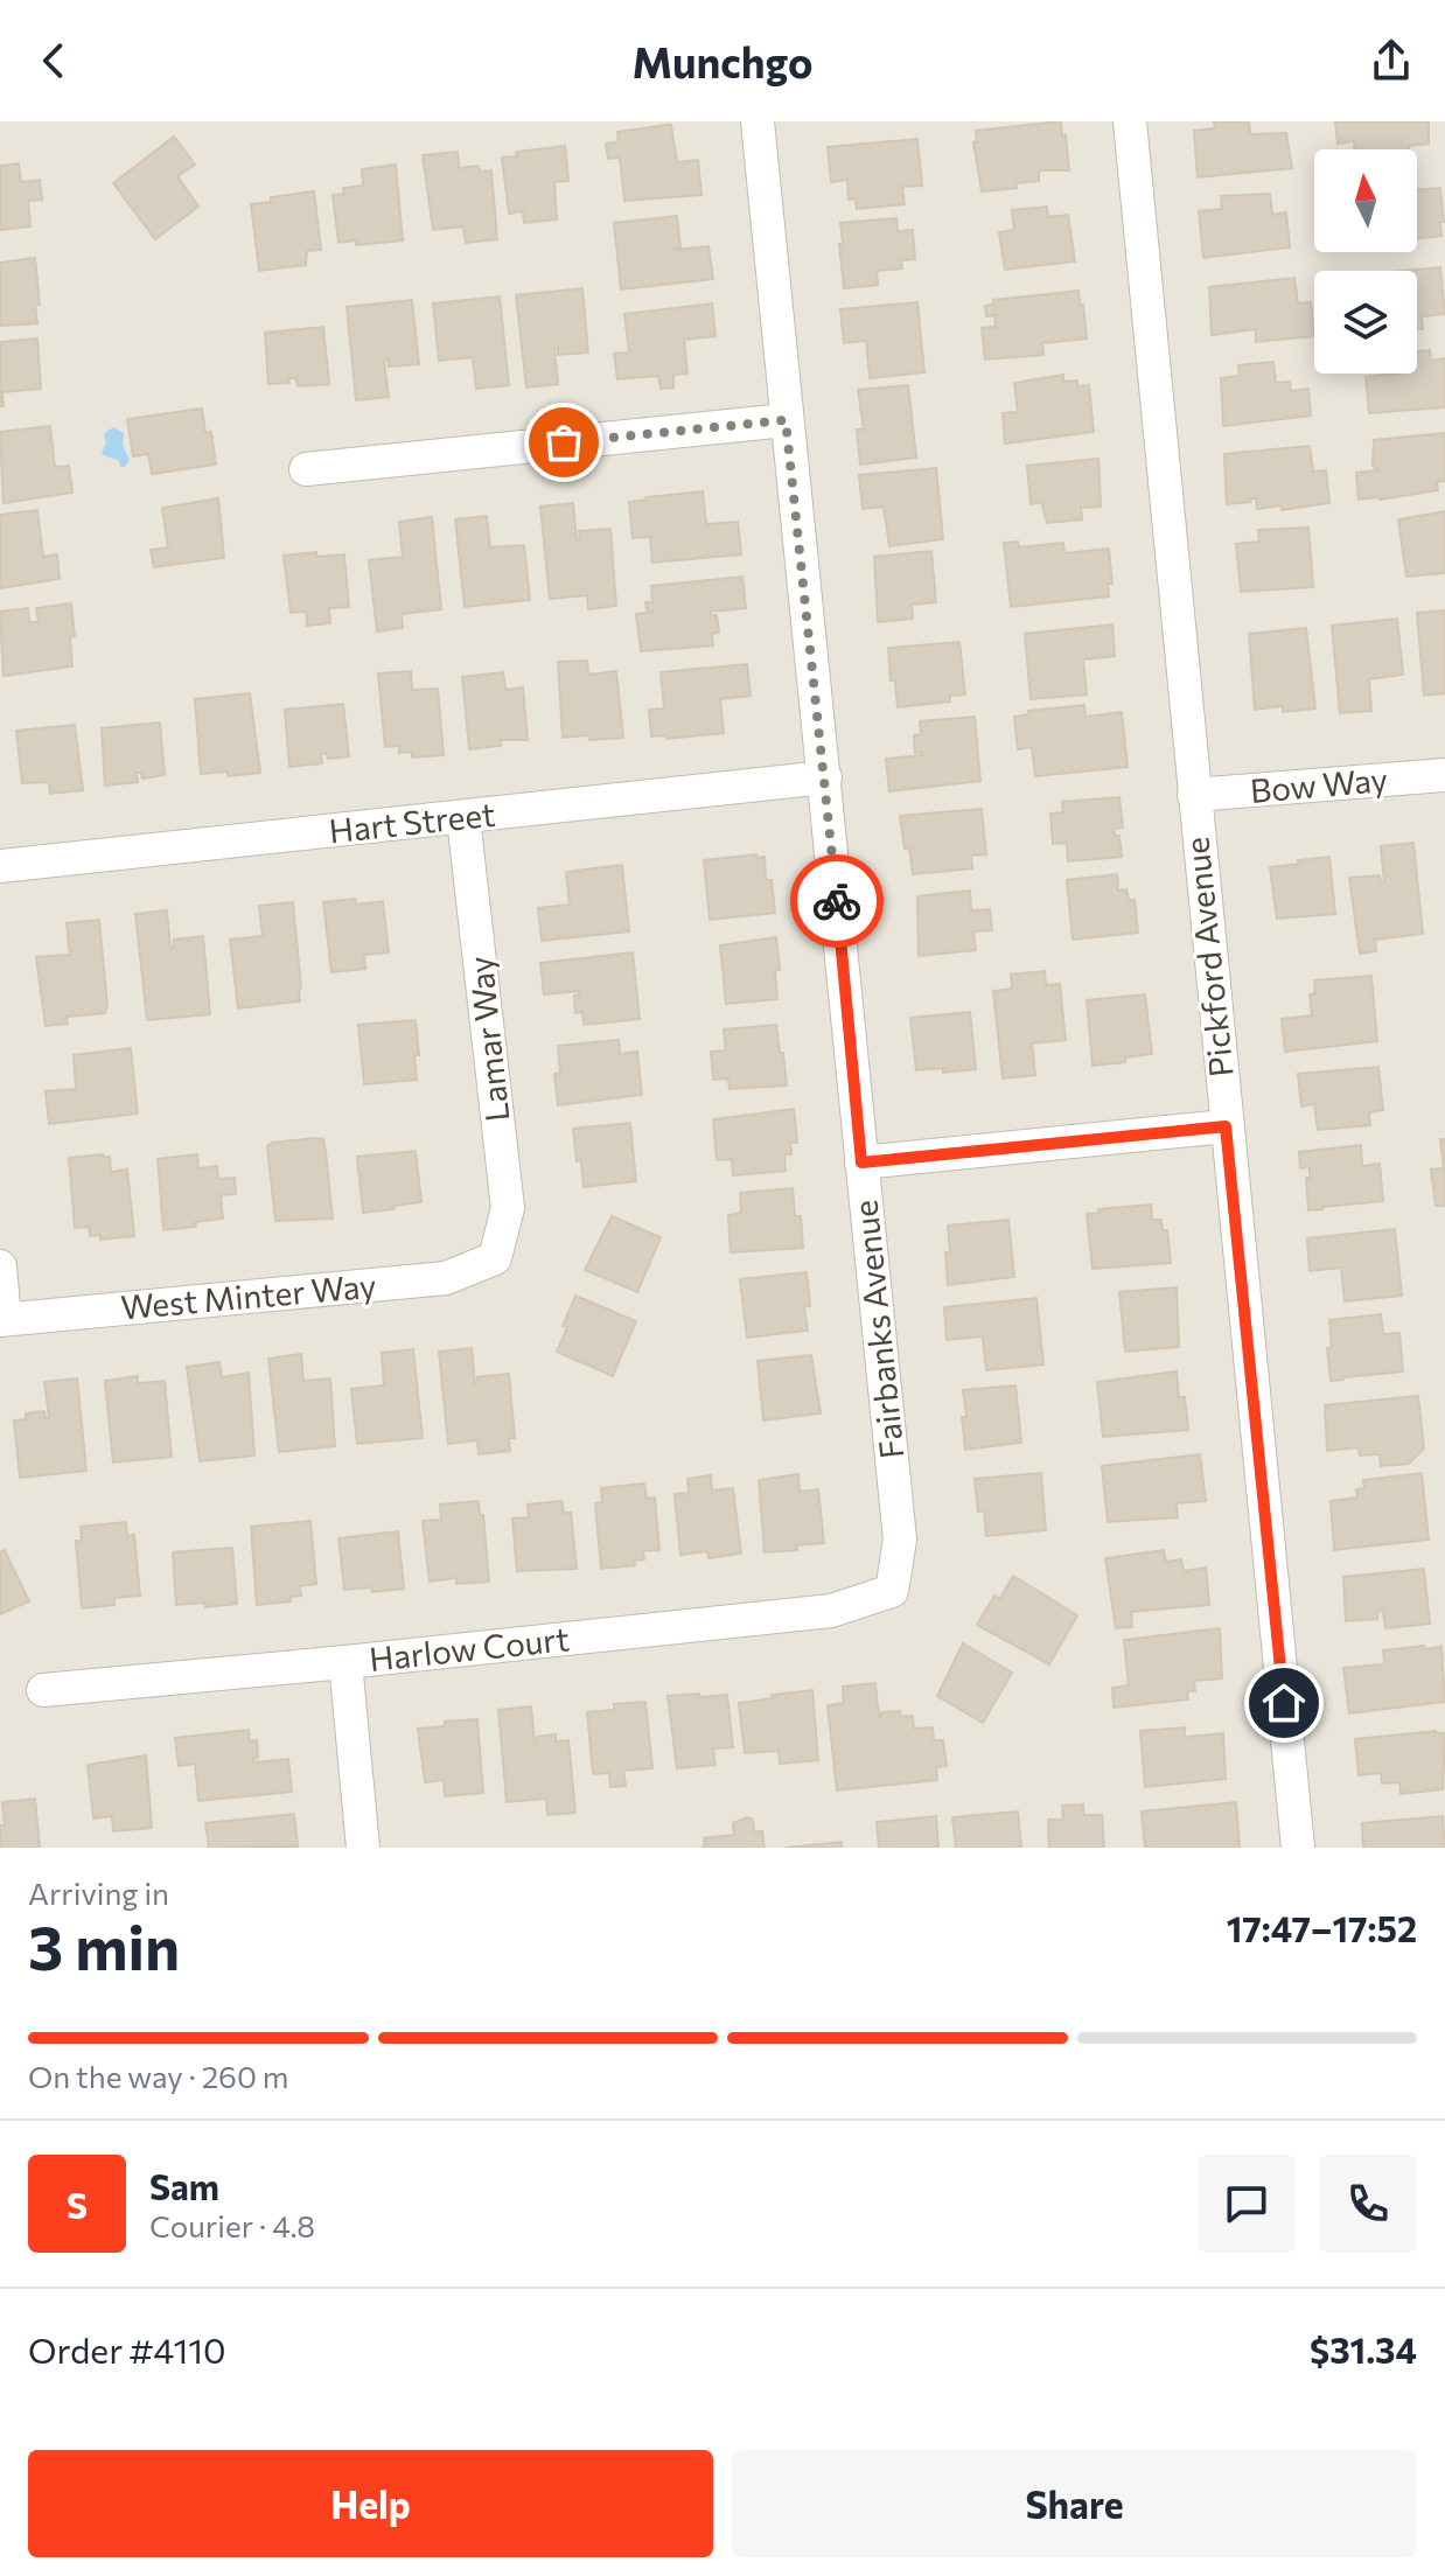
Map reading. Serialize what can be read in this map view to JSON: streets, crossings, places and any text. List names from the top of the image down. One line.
{"streets":{"street":["Bow Way","Hart Street","Pickford Avenue","Lamar Way","West Minter Way","Fairbanks Avenue","Harlow Court"]},"crossings":[["Bow Way","Pickford Avenue"],["Hart Street","Lamar Way"],["Hart Street","Fairbanks Avenue"],["Lamar Way","West Minter Way"],["Fairbanks Avenue","Harlow Court"]],"north":"top","page":{"header":"Munchgo","heading":["3 min","Arriving in","17:47–17:52"],"panel":["Sam","Courier · 4.8","Order #4110","$31.34"],"bar":"On the way · 260 m","round":"S","buttons":["Help","Share"]}}
